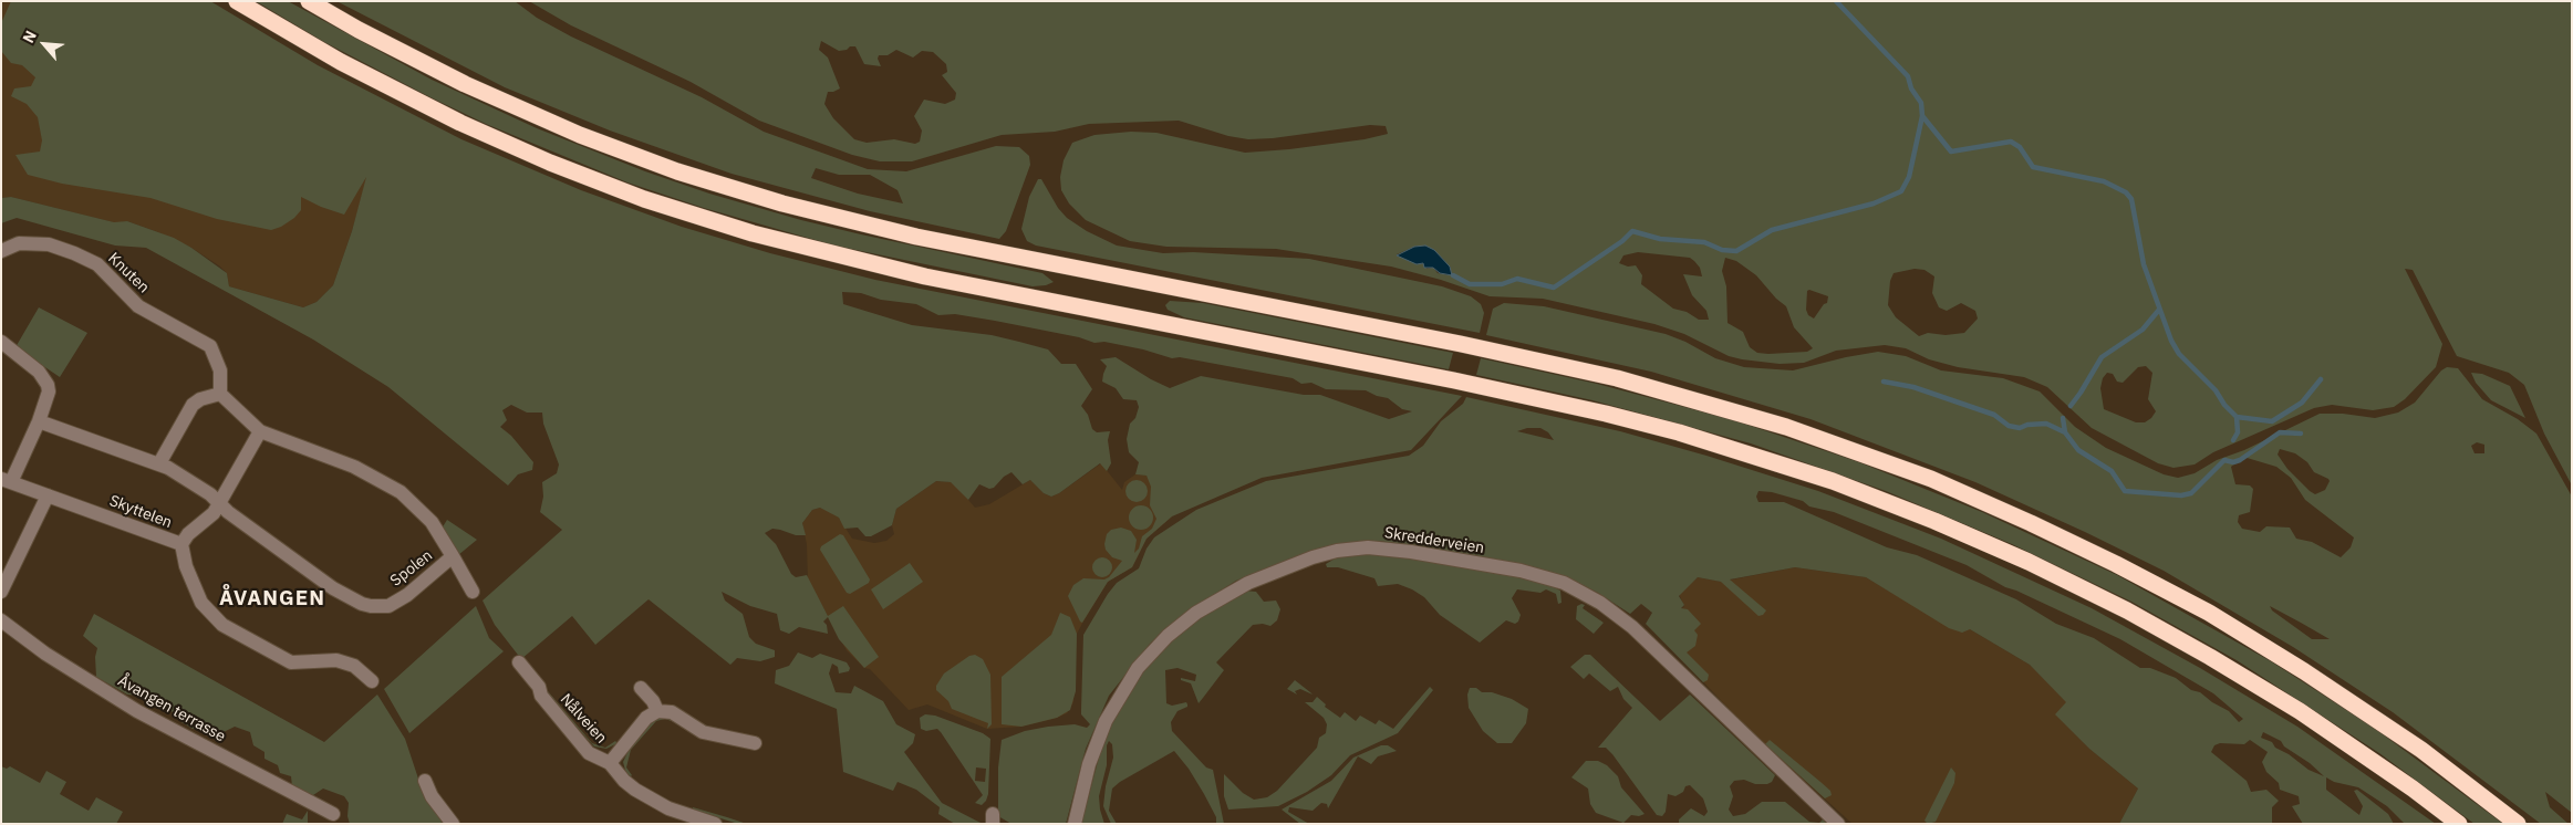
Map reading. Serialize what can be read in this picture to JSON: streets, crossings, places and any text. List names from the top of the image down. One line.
{"streets":{"street":["Knuten","Skyttelen","Skredderveien","Spolen","Åvangen terrasse","Nålveien"]},"districts":["ÅVANGEN"],"north":"top left"}
